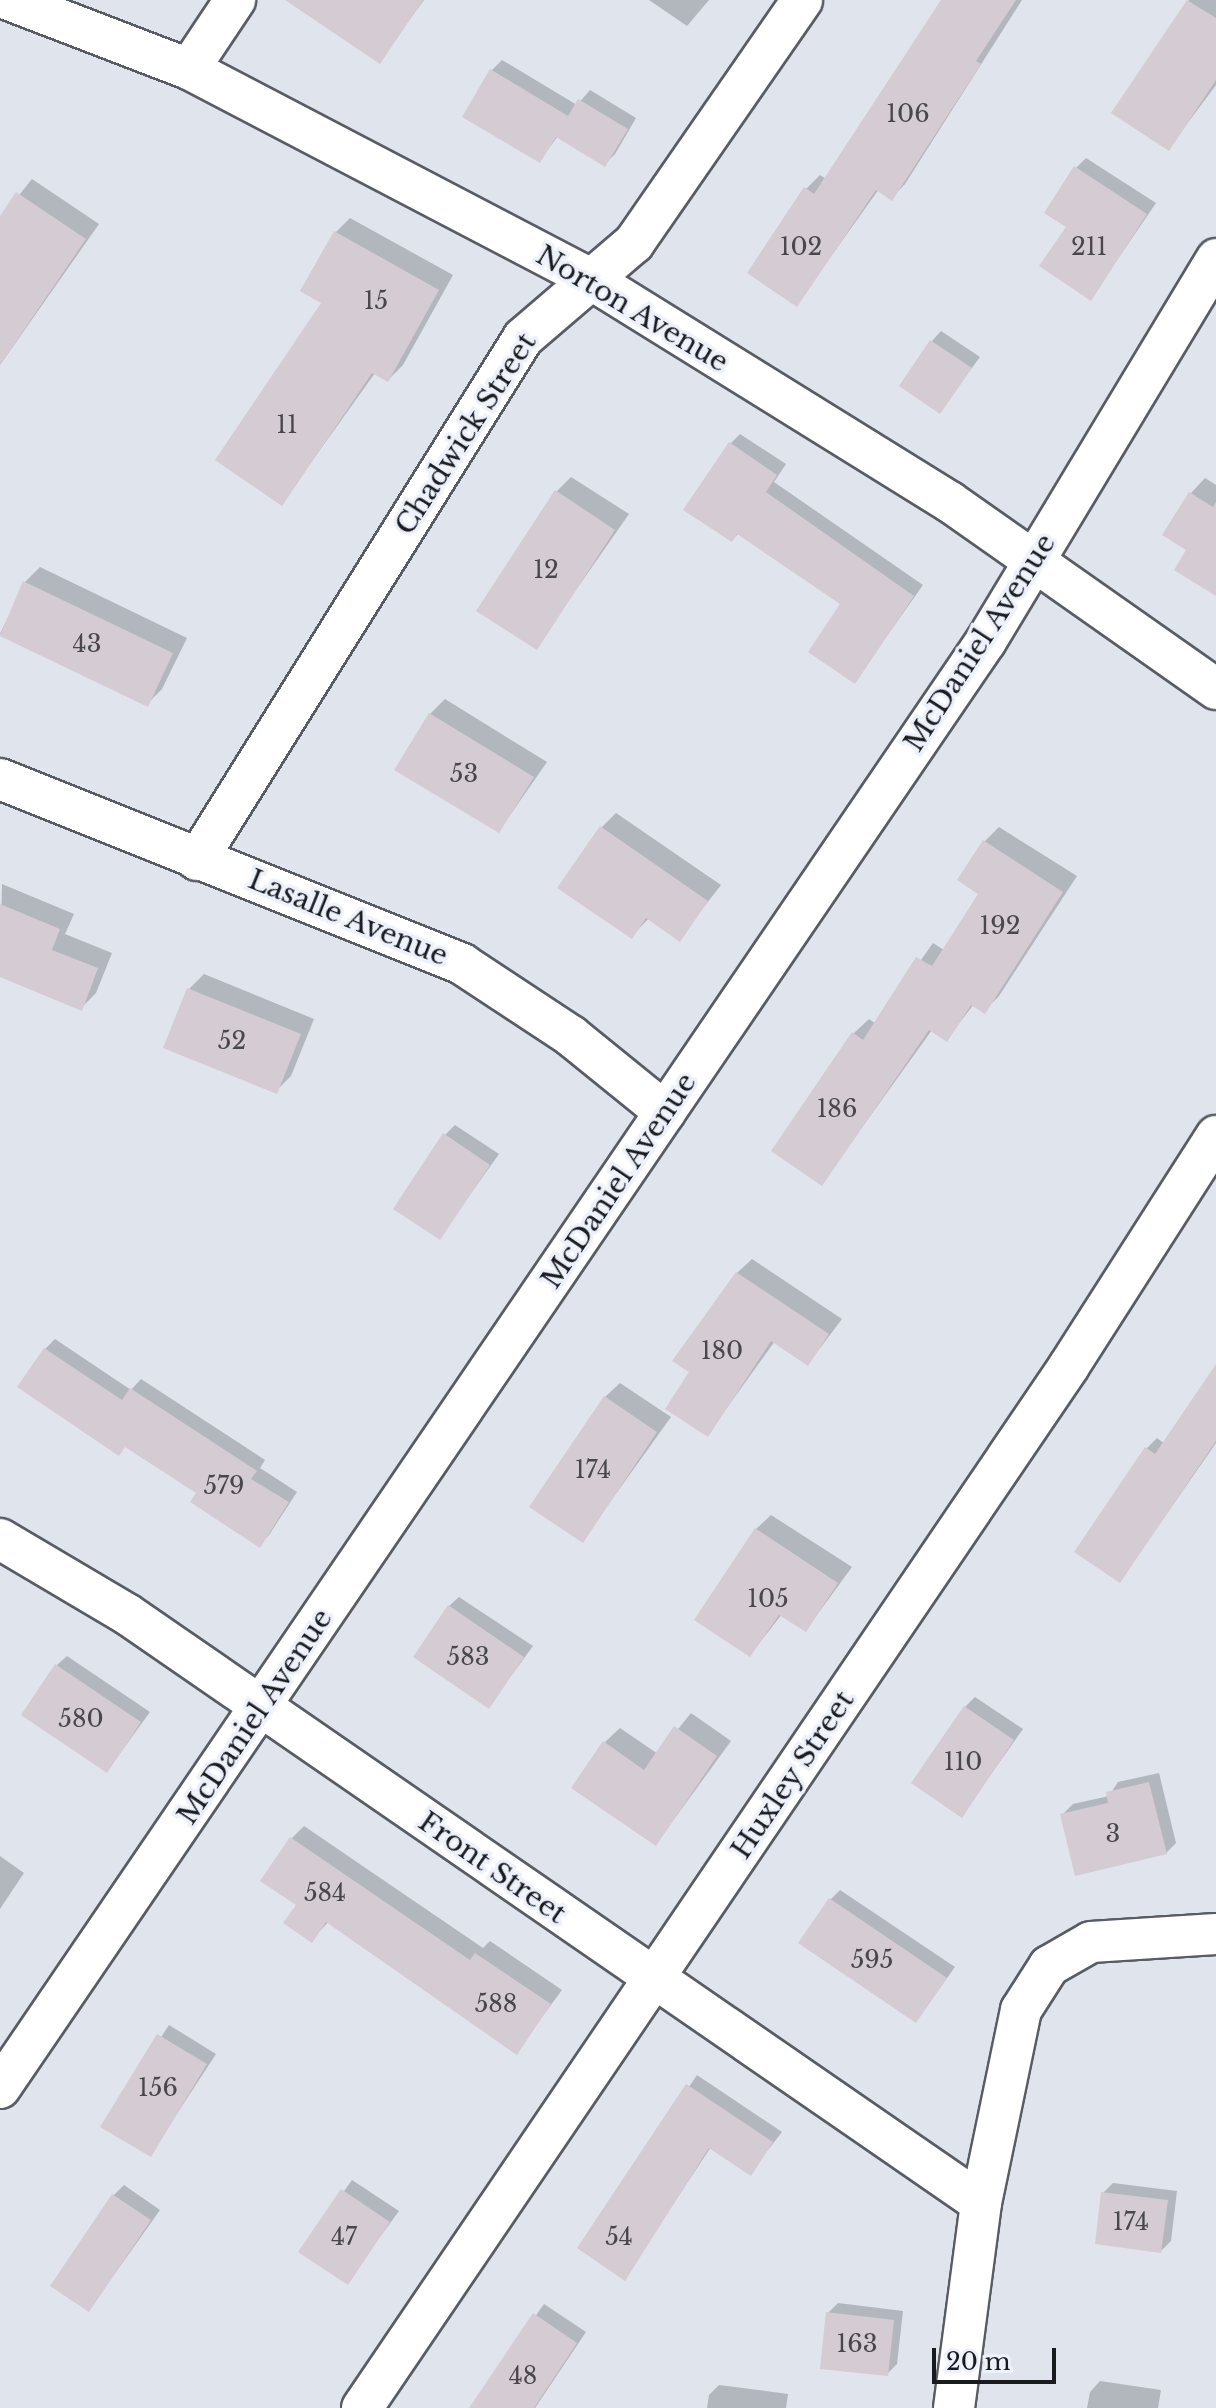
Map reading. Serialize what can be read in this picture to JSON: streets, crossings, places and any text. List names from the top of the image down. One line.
{"streets":{"street":["Norton Avenue","Chadwick Street","McDaniel Avenue","Lasalle Avenue","Huxley Street","Front Street"]},"crossings":[["Norton Avenue","Chadwick Street"],["Norton Avenue","McDaniel Avenue"],["Chadwick Street","Lasalle Avenue"],["McDaniel Avenue","Lasalle Avenue"],["McDaniel Avenue","Front Street"],["Huxley Street","Front Street"]],"house_numbers":["106","102","211","15","11","12","43","53","192","52","186","180","174","579","105","583","580","110","3","584","595","588","156","174","47","54","163","48"],"scale_bar":"20 m"}
